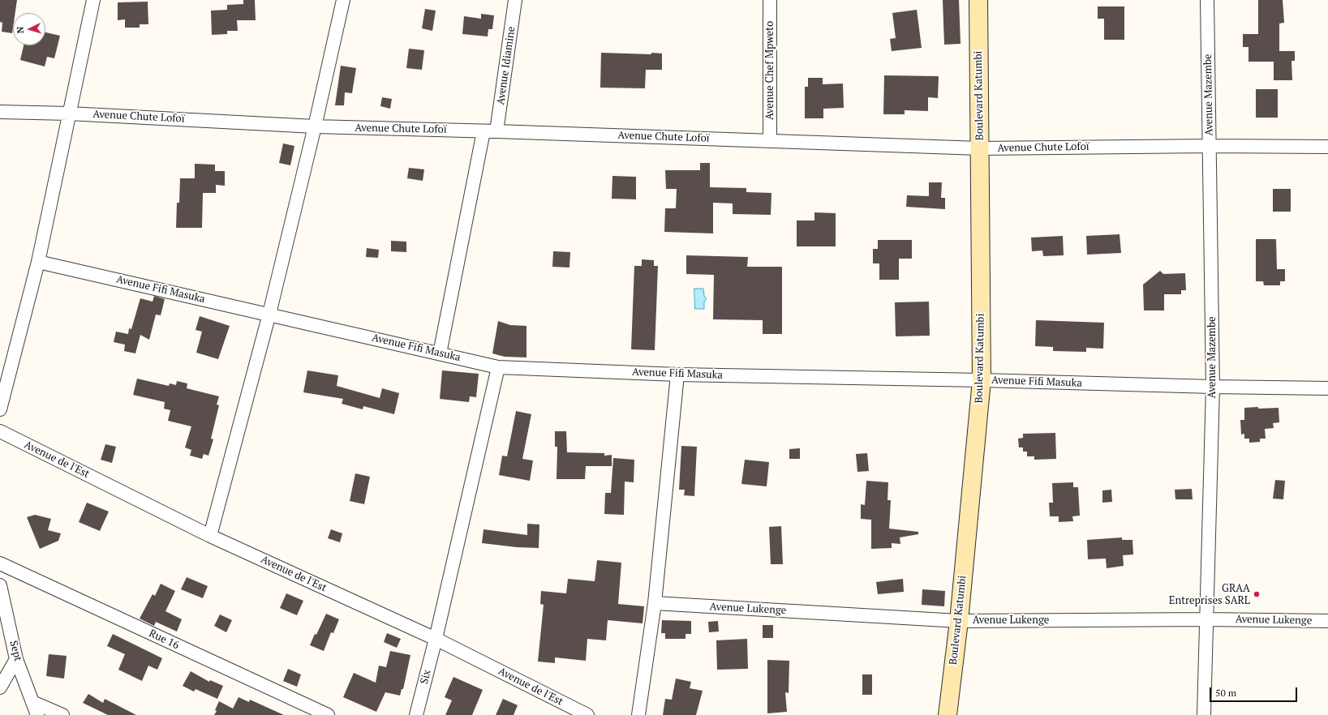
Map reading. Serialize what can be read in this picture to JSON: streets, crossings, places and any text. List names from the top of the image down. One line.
{"streets":{"street":["Avenue Idiamine","Avenue Chef Mpweto","Avenue Mazembe","Boulevard Katumbi","Avenue Chute Lofoï","Avenue Fifi Masuka","Avenue de l'Est","Avenue Lukenge","Rue 16","Sept","Six"]},"crossings":[["Avenue Idiamine","Avenue Chute Lofoï"],["Avenue Idiamine","Avenue Fifi Masuka"],["Avenue Chef Mpweto","Avenue Chute Lofoï"],["Avenue Mazembe","Avenue Chute Lofoï"],["Avenue Mazembe","Avenue Fifi Masuka"],["Avenue Mazembe","Avenue Lukenge"],["Boulevard Katumbi","Avenue Chute Lofoï"],["Boulevard Katumbi","Avenue Fifi Masuka"],["Boulevard Katumbi","Avenue Lukenge"],["Avenue Fifi Masuka","Six"],["Avenue de l'Est","Six"]],"places":["GRAA Entreprises SARL"],"scale_bar":"50 m","north":"left"}
